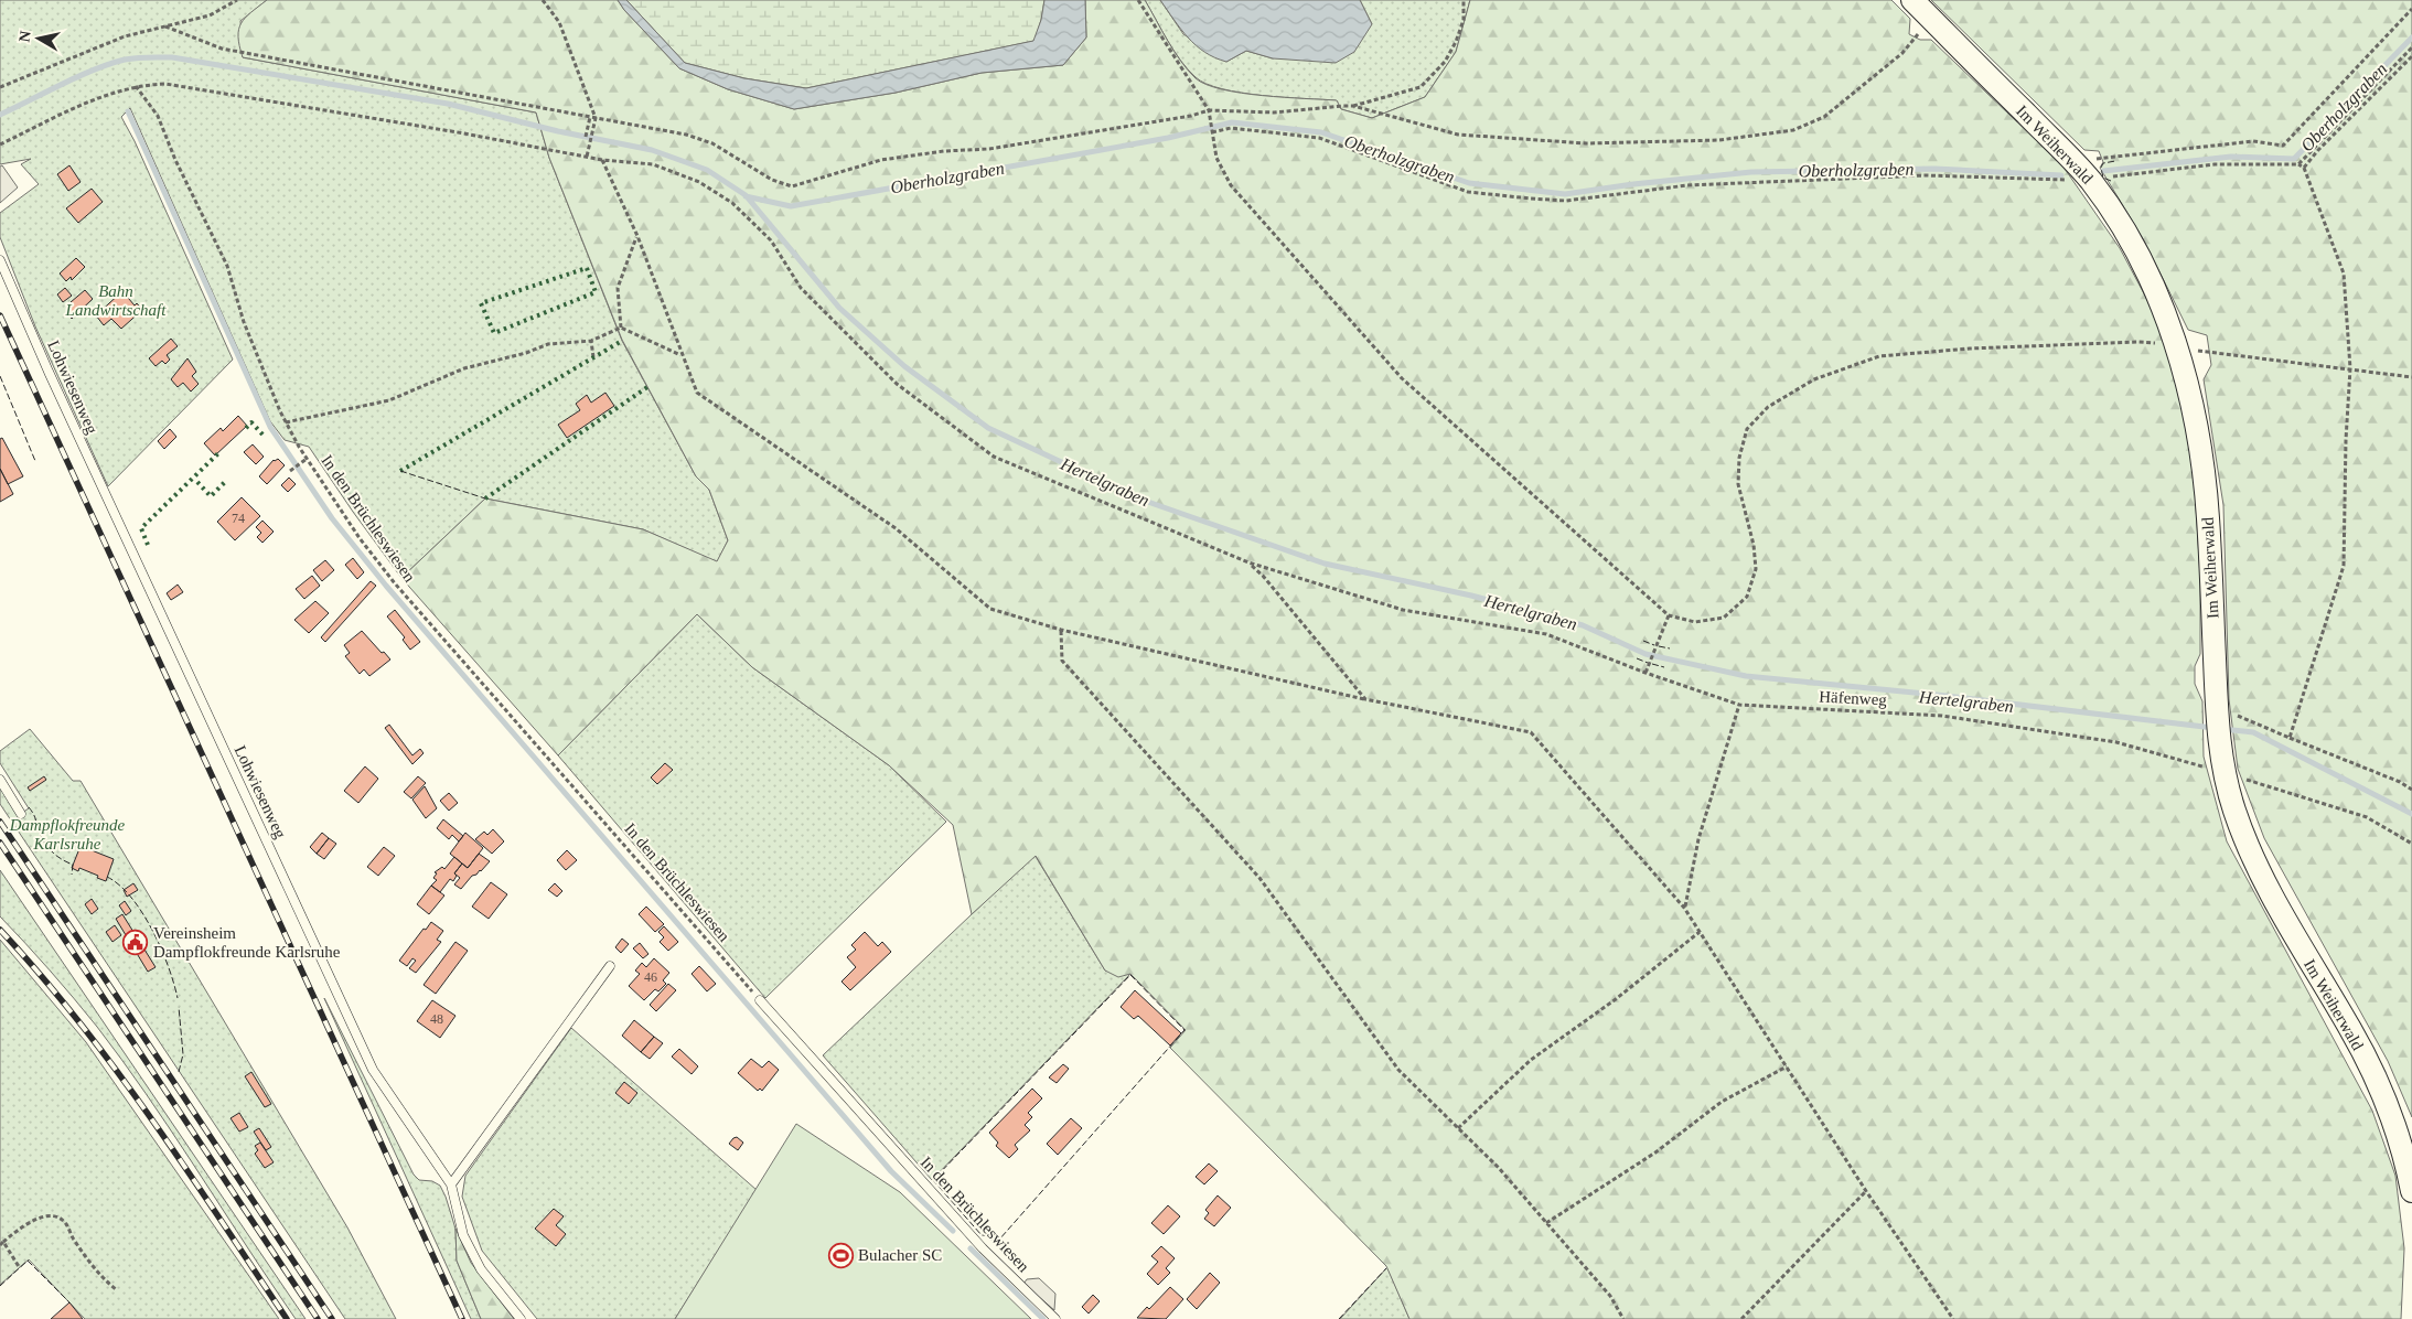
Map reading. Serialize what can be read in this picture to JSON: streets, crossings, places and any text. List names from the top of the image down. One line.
{"streets":{"street":["Im Weiherwald"],"lane":["Lohwiesenweg","In den Brüchleswiesen"],"path":["Häfenweg"]},"crossings":[["Im Weiherwald","Häfenweg"],["In den Brüchleswiesen","Häfenweg"]],"water":["Oberholzgraben","Hertelgraben"],"parks":["Bahn Landwirtschaft","Dampflokfreunde Karlsruhe"],"places":{"public building":["Vereinsheim Dampflokfreunde Karlsruhe"],"sports":["Bulacher SC"]},"house_numbers":["74","46","48"],"north":"left"}
